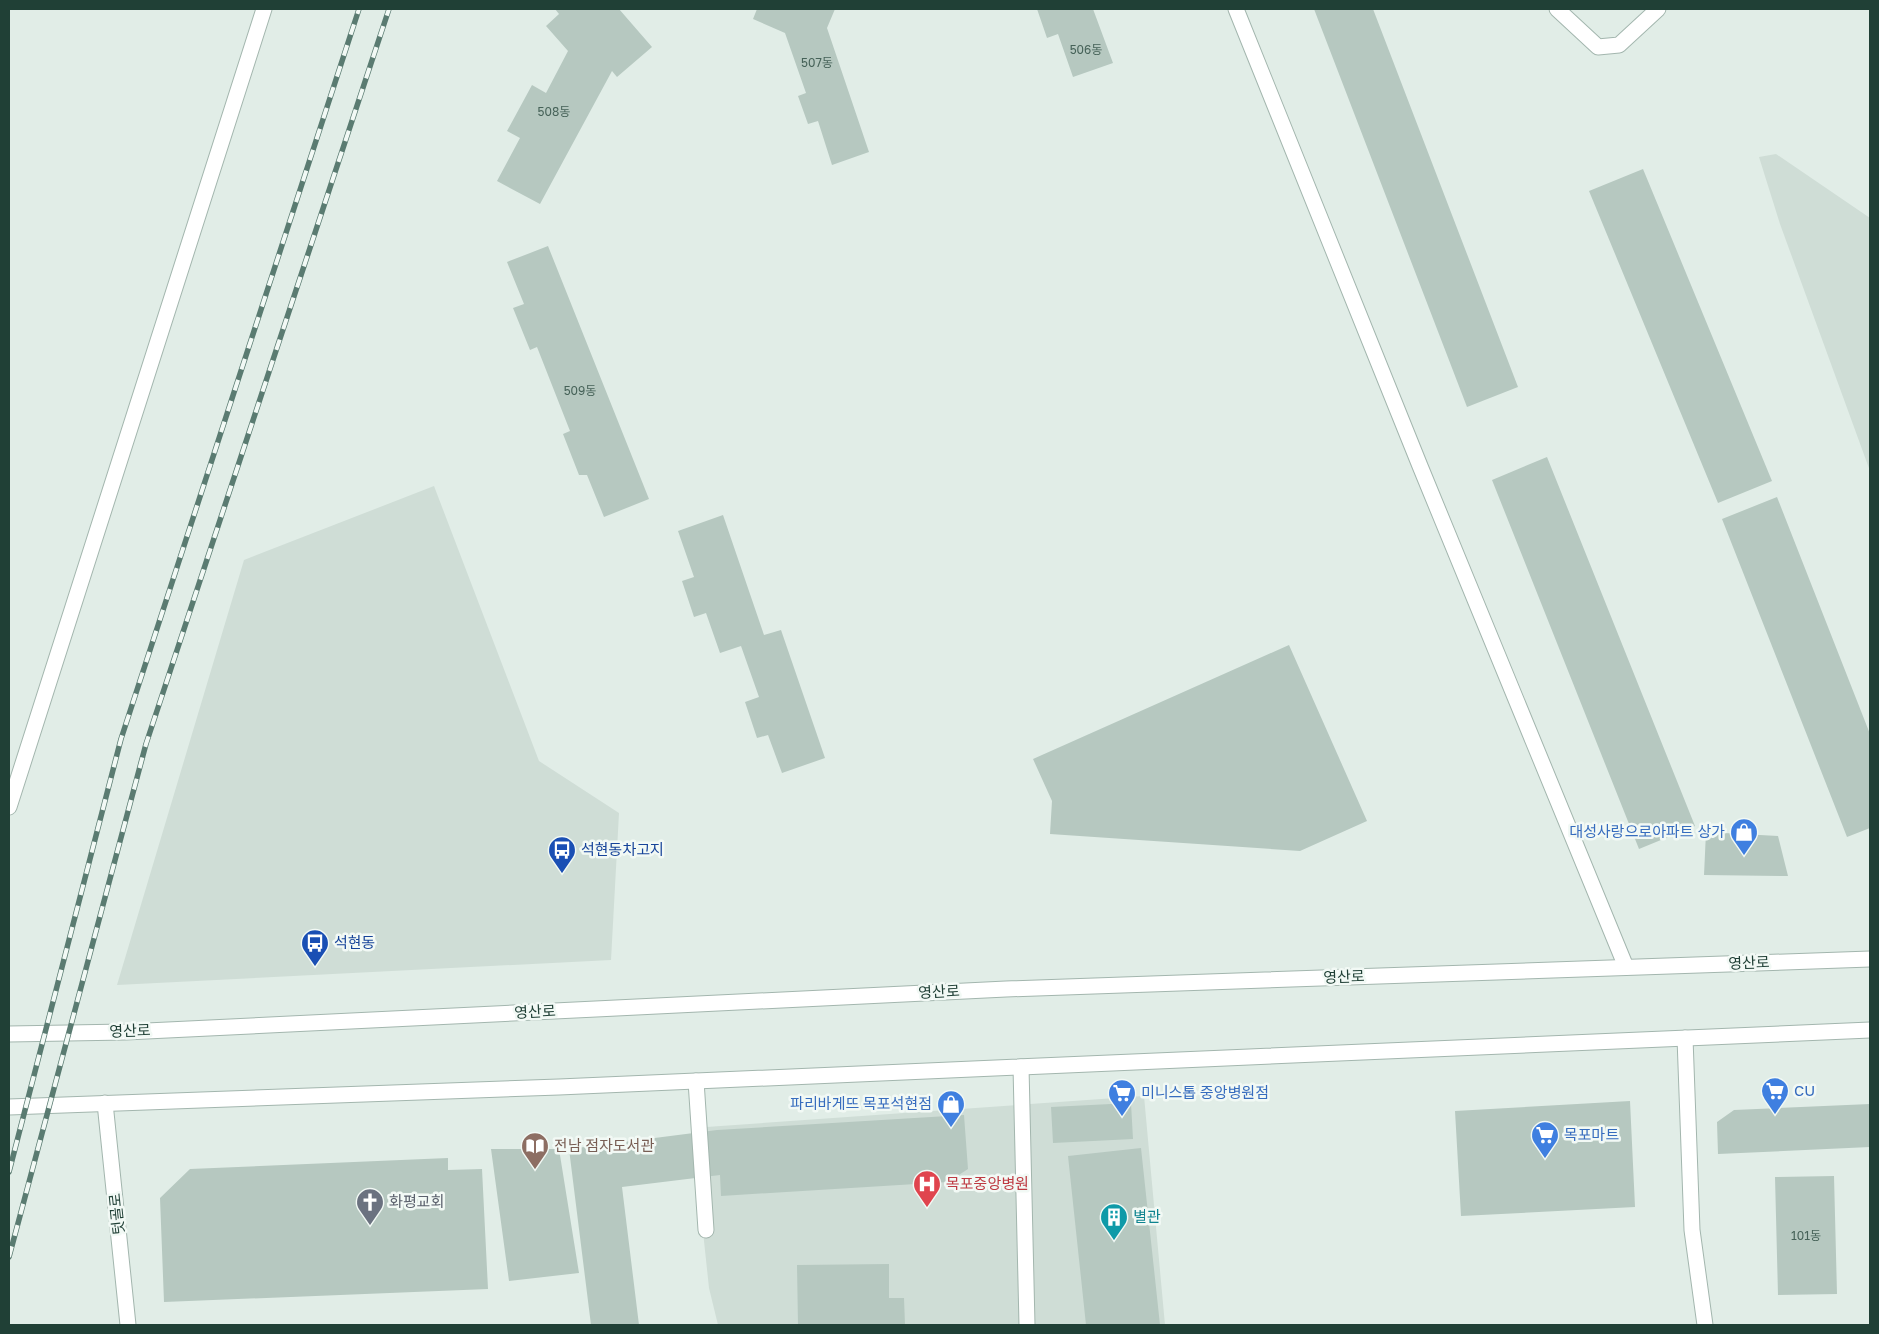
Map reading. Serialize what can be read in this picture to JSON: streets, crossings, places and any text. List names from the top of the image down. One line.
{"streets":{"street":["영산로","텃골로"]},"places":{"shop":["대성사랑으로아파트 상가","파리바게뜨 목포석현점"],"bus stop":["석현동차고지","석현동"],"supermarket":["CU","미니스톱 중앙병원점","목포마트"],"library":["전남 점자도서관"],"hospital":["목포중앙병원"],"church":["화평교회"],"building":["별관"]},"house_numbers":["506동","507동","508동","509동","101동"]}
